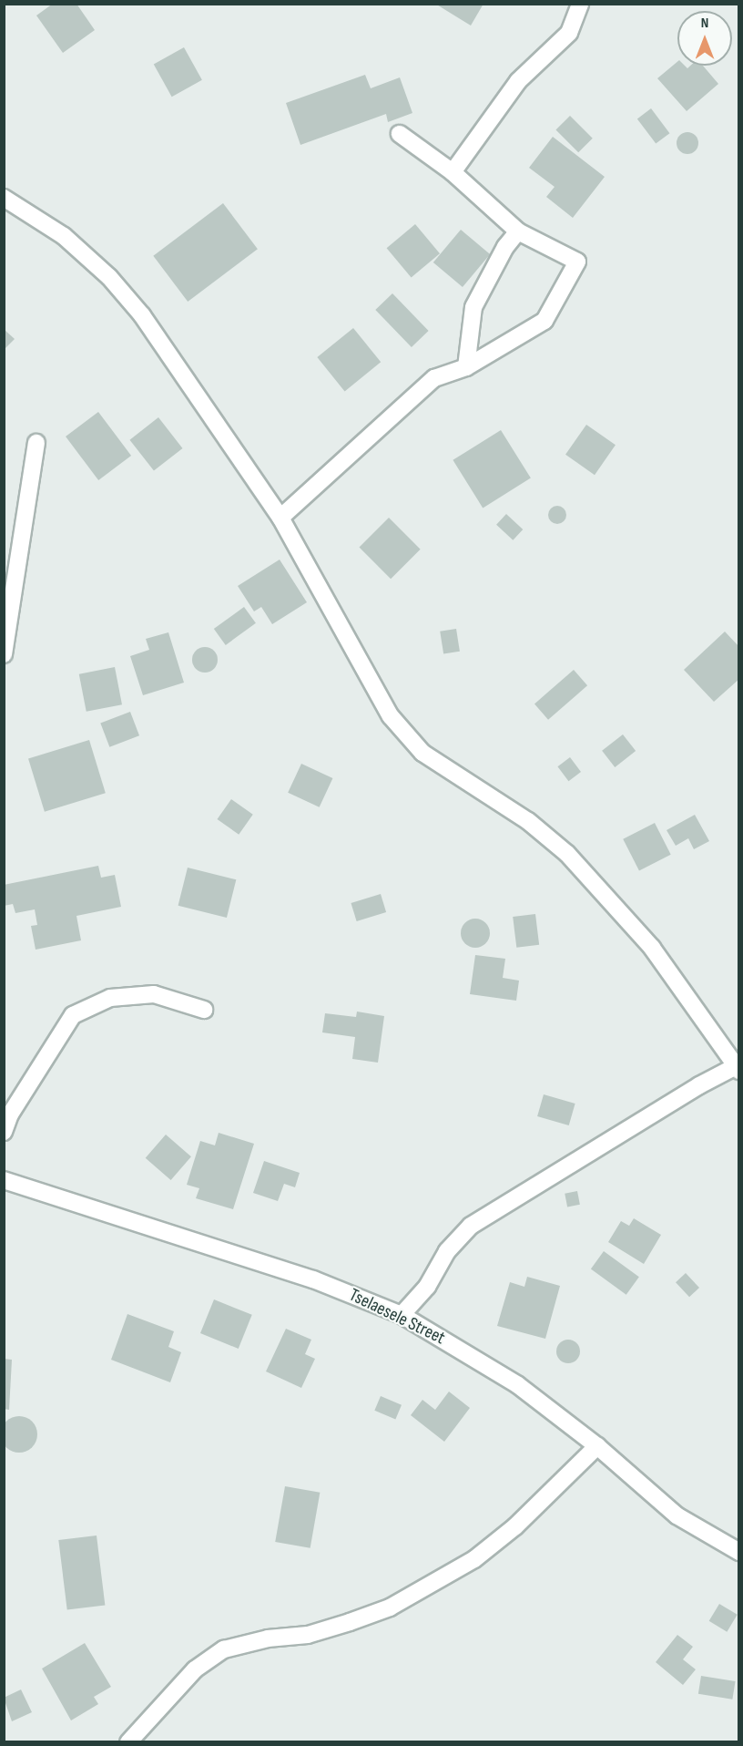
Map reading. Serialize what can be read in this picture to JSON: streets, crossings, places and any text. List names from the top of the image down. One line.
{"streets":{"street":["Tselaesele Street"]},"north":"top"}
